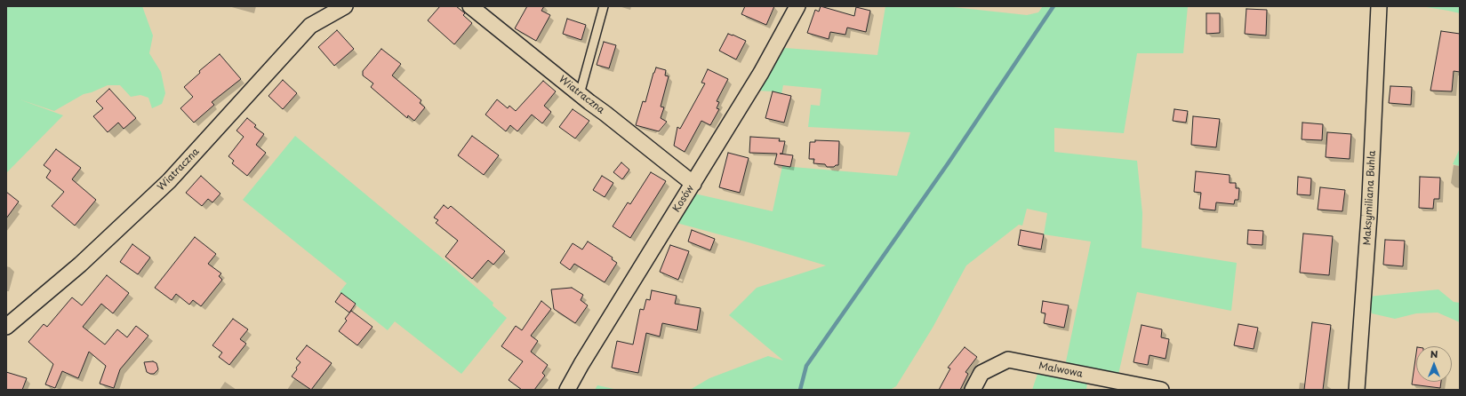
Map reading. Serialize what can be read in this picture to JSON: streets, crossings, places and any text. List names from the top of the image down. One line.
{"streets":{"street":["Wiatraczna","Maksymiliana Buhla","Kosów","Malwowa"]},"crossings":[["Wiatraczna","Kosów"]],"north":"top"}
